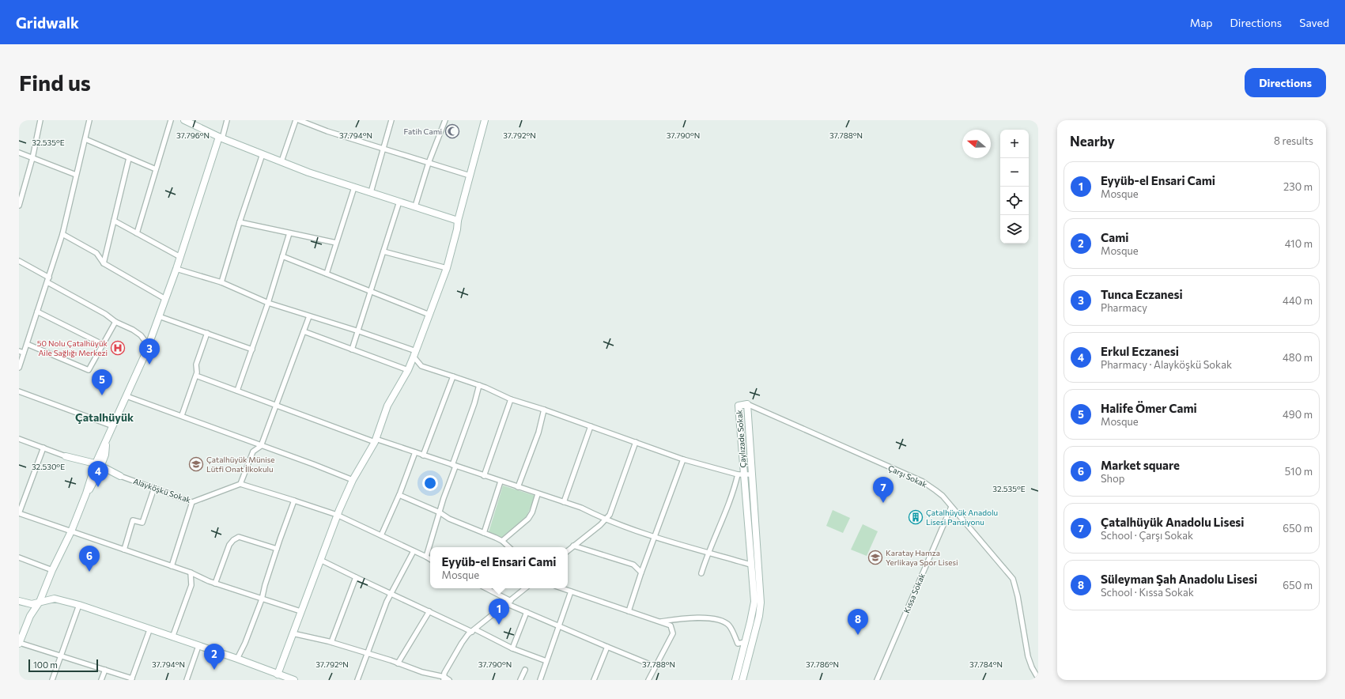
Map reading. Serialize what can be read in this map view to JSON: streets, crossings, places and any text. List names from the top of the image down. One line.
{"streets":{"street":["Çaylızade Sokak","Çarşı Sokak","Alayköşkü Sokak","Kıssa Sokak"]},"crossings":[["Çaylızade Sokak","Çarşı Sokak"],["Çarşı Sokak","Kıssa Sokak"]],"districts":["Çatalhüyük"],"places":{"mosque":["Fatih Cami"],"hospital":["50 Nolu Çatalhüyük Aile Sağlığı Merkezi"],"school or university":["Çatalhüyük Münise Lütfi Onat İlkokulu","Karatay Hamza Yerlikaya Spor Lisesi"],"building":["Çatalhüyük Anadolu Lisesi Pansiyonu"]},"scale_bar":"100 m","north":"left","page":{"header":"Gridwalk","nav":["Map","Directions","Saved"],"buttons":"Directions","title":"Find us","heading":["Nearby","8 results"],"map_buttons":["+","−"],"list":[{"mark":"1","name":"Eyyüb-el Ensari Cami","note":"Mosque","value":"230 m"},{"mark":"2","name":"Cami","note":"Mosque","value":"410 m"},{"mark":"3","name":"Tunca Eczanesi","note":"Pharmacy","value":"440 m"},{"mark":"4","name":"Erkul Eczanesi","note":"Pharmacy · Alayköşkü Sokak","value":"480 m"},{"mark":"5","name":"Halife Ömer Cami","note":"Mosque","value":"490 m"},{"mark":"6","name":"Market square","note":"Shop","value":"510 m"},{"mark":"7","name":"Çatalhüyük Anadolu Lisesi","note":"School · Çarşı Sokak","value":"650 m"},{"mark":"8","name":"Süleyman Şah Anadolu Lisesi","note":"School · Kıssa Sokak","value":"650 m"}],"pins":["3","5","4","7","6","1","8","2"],"popup":["Eyyüb-el Ensari Cami","Mosque"],"scale":"100 m"},"coordinates":["37.796°N","37.794°N","37.792°N","37.790°N","37.788°N","32.535°E","32.530°E","37.786°N","37.784°N"]}
